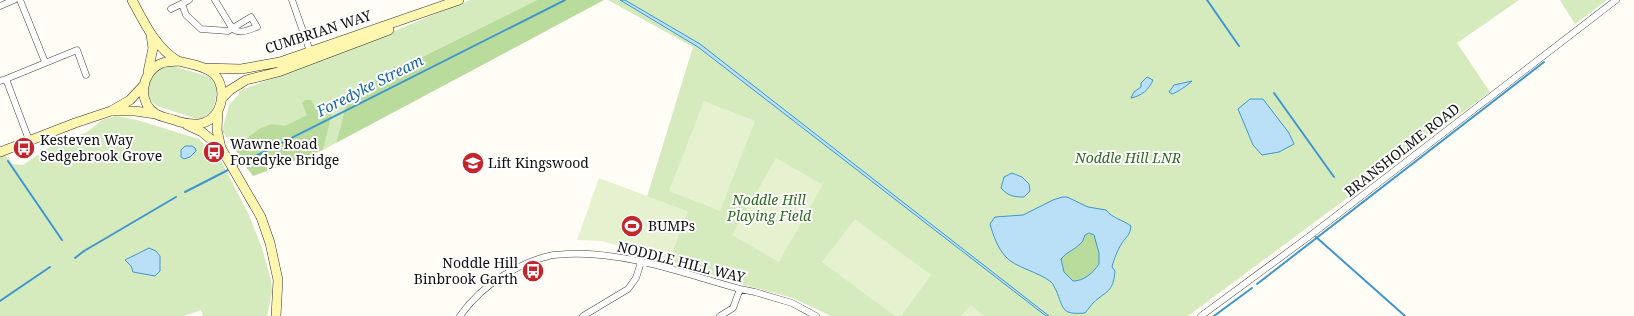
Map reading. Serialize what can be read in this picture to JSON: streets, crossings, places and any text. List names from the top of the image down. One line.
{"streets":{"street":["CUMBRIAN WAY","BRANSHOLME ROAD","NODDLE HILL WAY"]},"water":["Foredyke Stream"],"parks":["Noddle Hill LNR","Noddle Hill Playing Field"],"places":{"bus stop":["Kesteven Way Sedgebrook Grove","Wawne Road Foredyke Bridge","Noddle Hill Binbrook Garth"],"school or university":["Lift Kingswood"],"sports":["BUMPs"]}}
